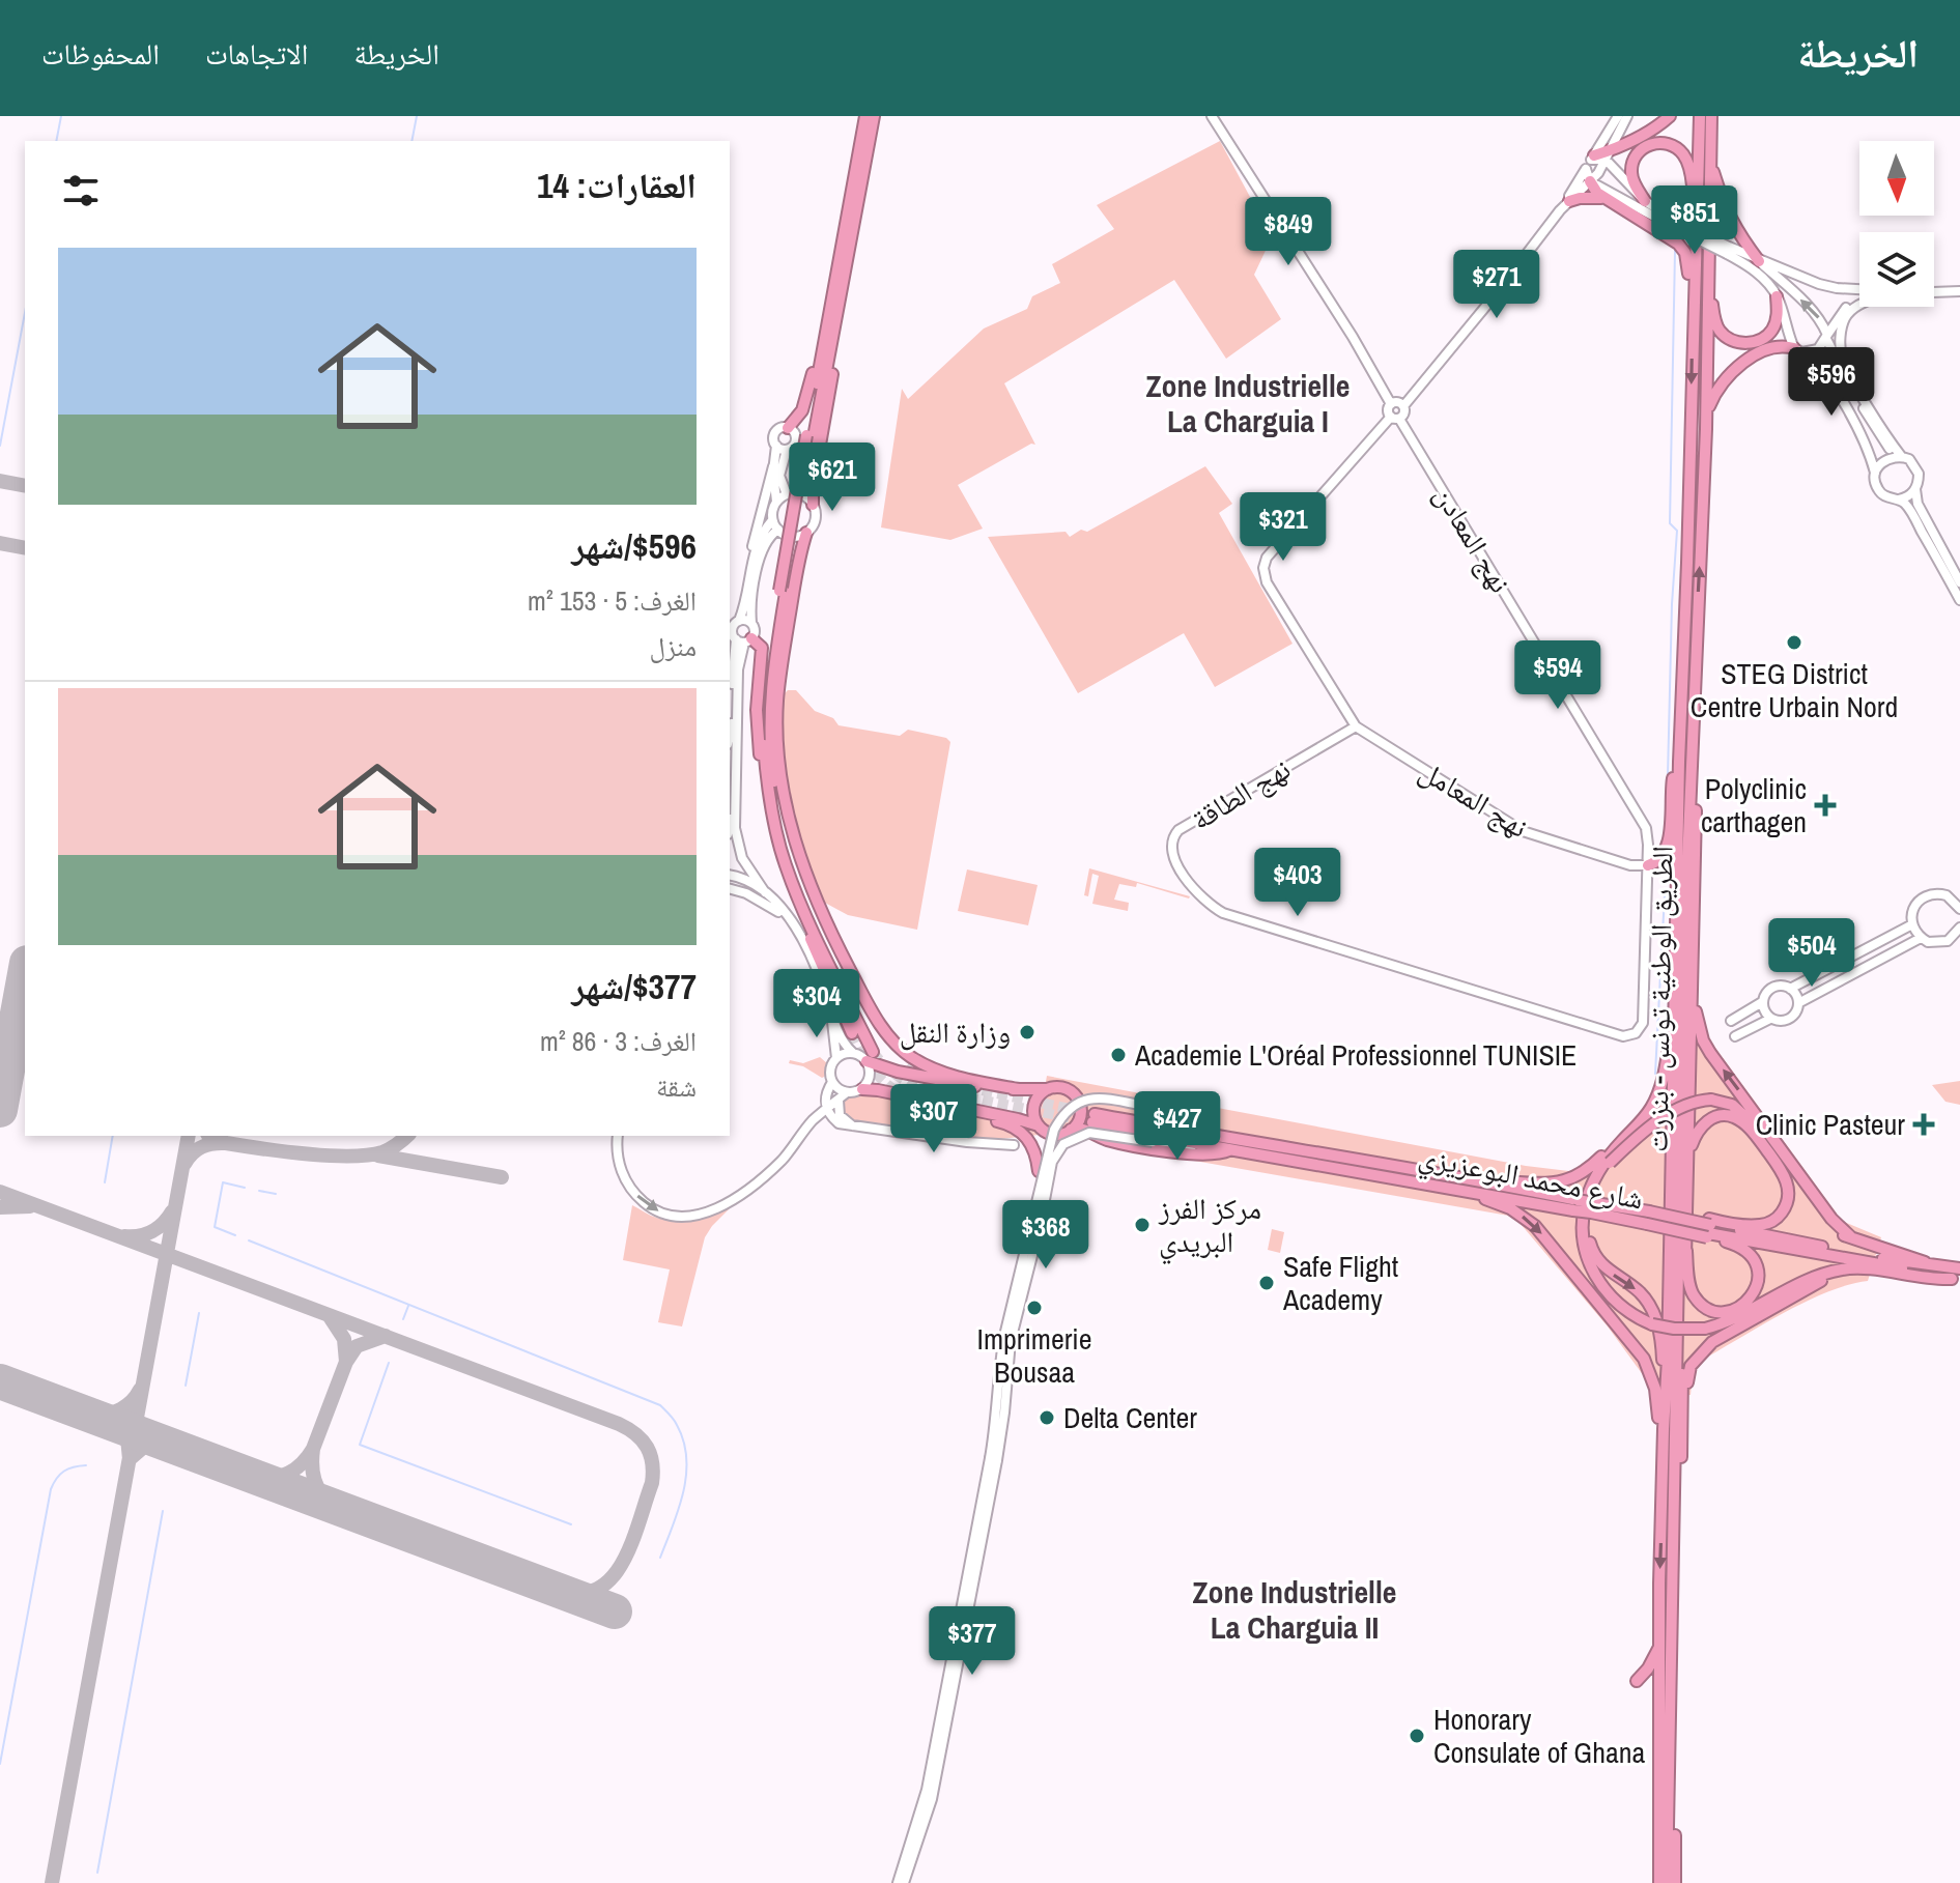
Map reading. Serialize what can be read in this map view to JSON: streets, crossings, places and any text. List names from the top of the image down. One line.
{"streets":{"highway":["الطريق الوطنية تونس - بنزرت","شارع محمد البوعزيزي"],"street":["نهج المعادن","نهج الطاقة","نهج المعامل"]},"crossings":[["نهج المعادن","نهج الطاقة"],["نهج المعادن","نهج المعامل"],["نهج الطاقة","نهج المعامل"]],"districts":["Zone Industrielle La Charguia I","Zone Industrielle La Charguia II"],"places":{"other":["STEG District Centre Urbain Nord","وزارة النقل","Academie L'Oréal Professionnel TUNISIE","مركز الفرز البريدي","Safe Flight Academy","Imprimerie Bousaa","Delta Center","Honorary Consulate of Ghana"],"health":["Polyclinic carthagen","Clinic Pasteur"]},"north":"bottom","page":{"header":"الخريطة","nav":["الخريطة","الاتجاهات","المحفوظات"],"heading":"العقارات: 14","price":["$851","$849","$271","$596","$621","$321","$594","$403","$504","$304","$307","$427","$368","$377"],"list":[{"name":"$596/شهر","note":"الغرف: 5 · 153 m² · منزل"},{"name":"$377/شهر","note":"الغرف: 3 · 86 m² · شقة"}]}}
